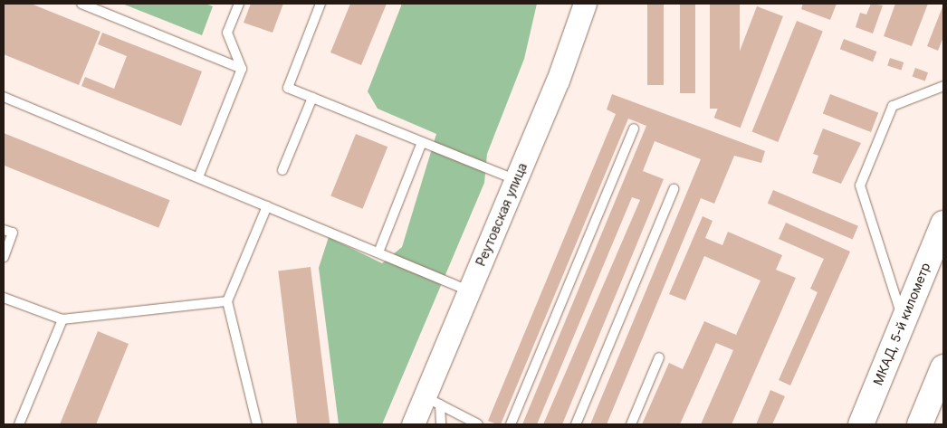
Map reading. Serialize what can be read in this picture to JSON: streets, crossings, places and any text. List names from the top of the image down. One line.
{"streets":{"highway":["МКАД, 5-й километр"],"street":["Реутовская улица"]}}
